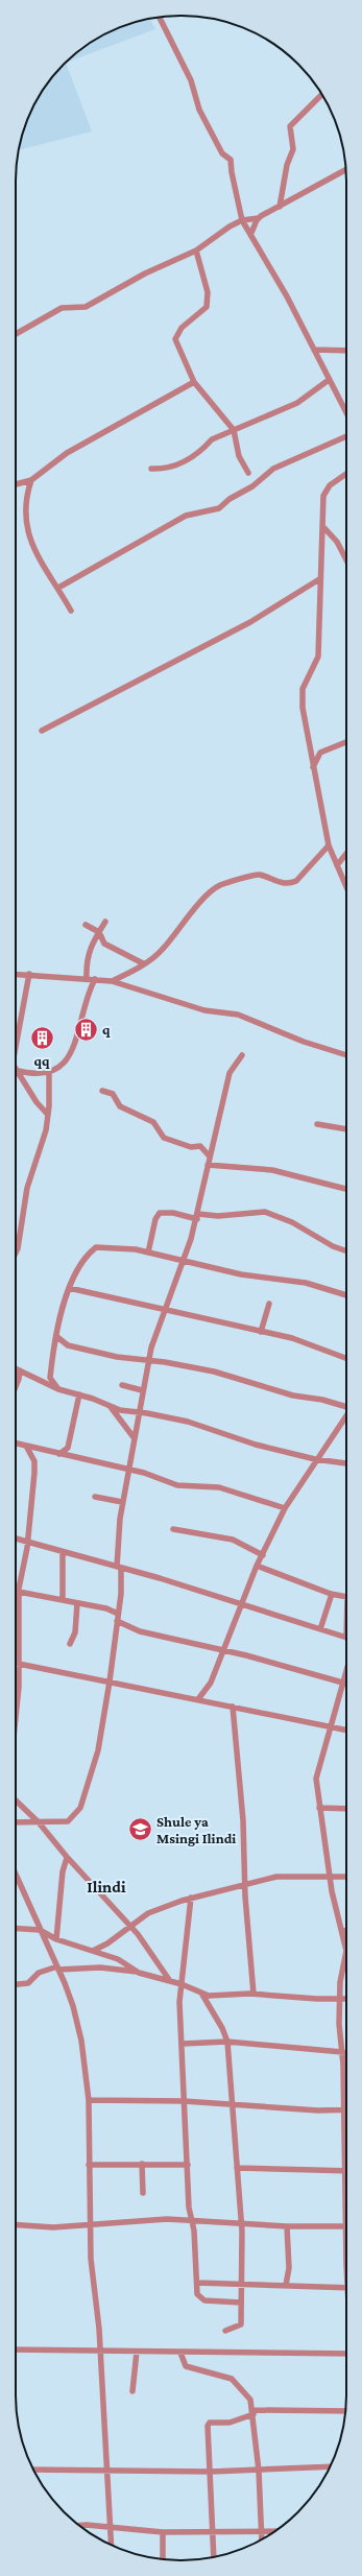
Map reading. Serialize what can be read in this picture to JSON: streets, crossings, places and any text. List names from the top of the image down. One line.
{"districts":["Ilindi"],"places":{"building":["q","qq"],"school or university":["Shule ya Msingi Ilindi"]}}
